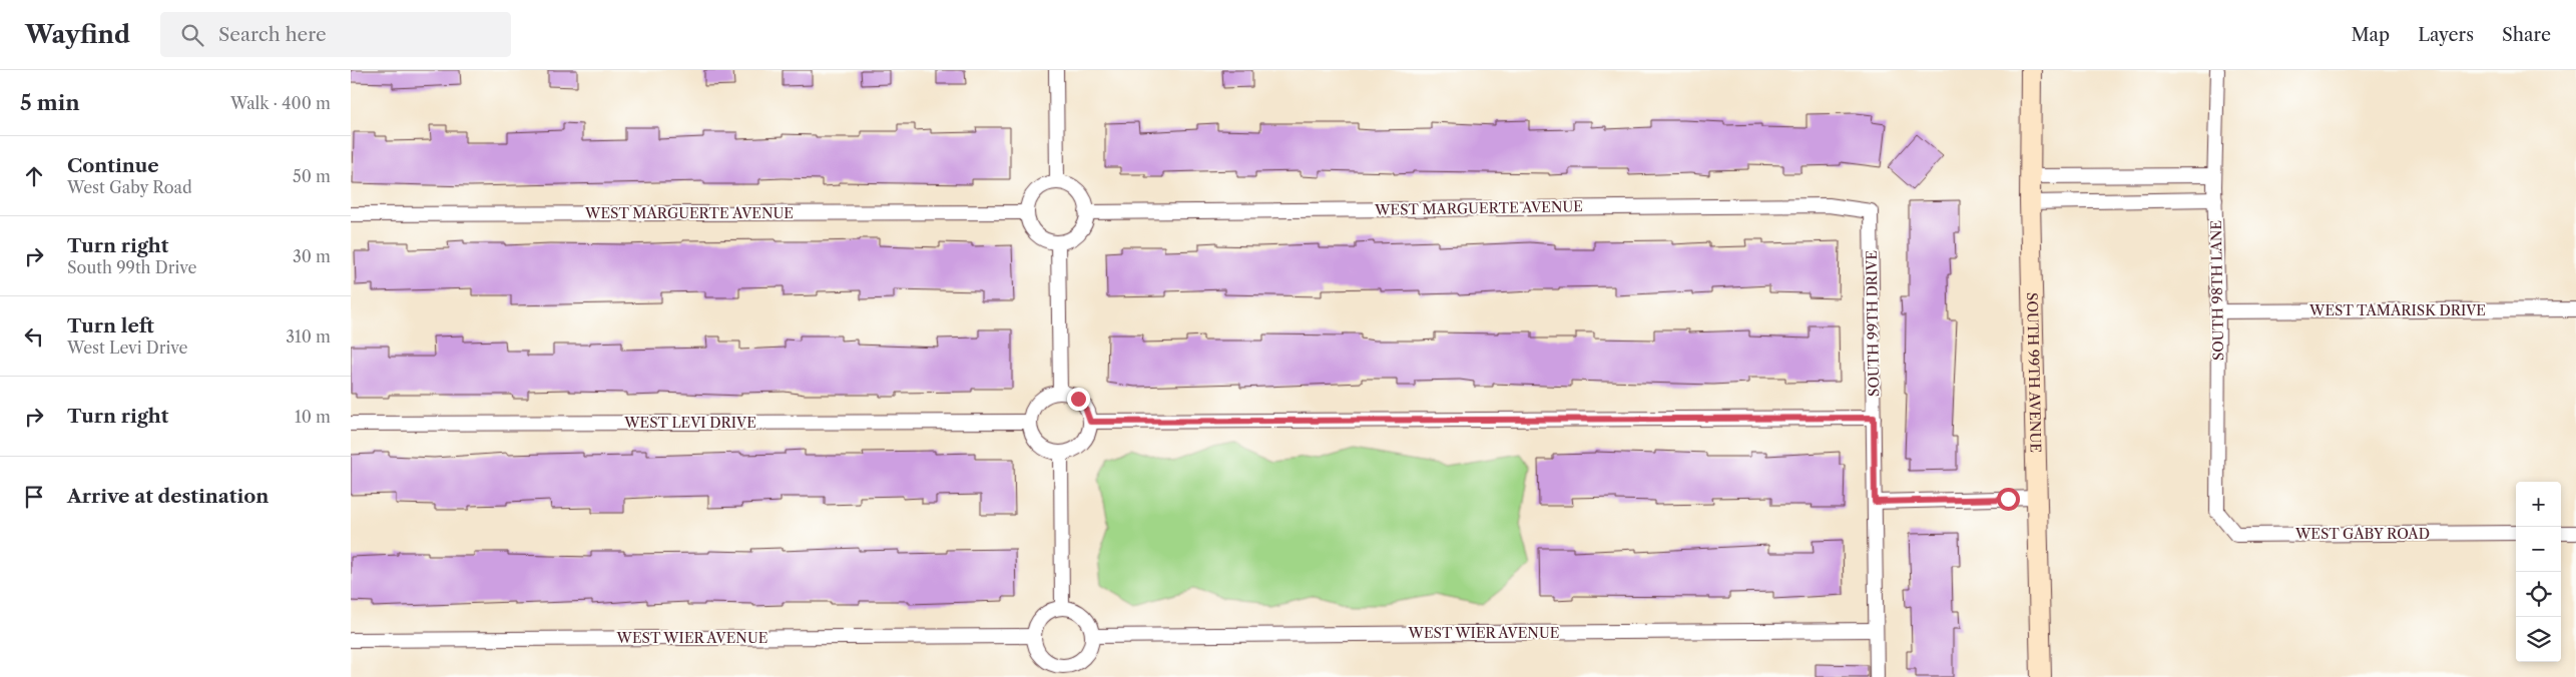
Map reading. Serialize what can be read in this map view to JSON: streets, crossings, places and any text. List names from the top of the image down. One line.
{"streets":{"main road":["SOUTH 99TH AVENUE"],"street":["WEST MARGUERTE AVENUE","SOUTH 98TH LANE","WEST TAMARISK DRIVE","SOUTH 99TH DRIVE","WEST LEVI DRIVE","WEST GABY ROAD","WEST WIER AVENUE"]},"crossings":[["WEST MARGUERTE AVENUE","SOUTH 99TH DRIVE"],["SOUTH 98TH LANE","WEST TAMARISK DRIVE"],["SOUTH 98TH LANE","WEST GABY ROAD"],["SOUTH 99TH DRIVE","WEST WIER AVENUE"]],"page":{"header":"Wayfind","search":"Search here","nav":["Map","Layers","Share"],"heading":["5 min","Walk · 400 m"],"list":[["Continue","West Gaby Road","50 m"],["Turn right","South 99th Drive","30 m"],["Turn left","West Levi Drive","310 m"],["Turn right","10 m"],"Arrive at destination"],"map_buttons":["+","−"]}}
